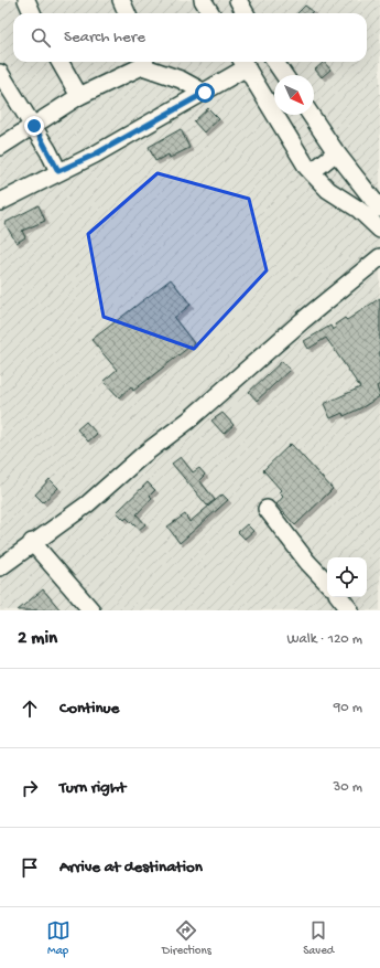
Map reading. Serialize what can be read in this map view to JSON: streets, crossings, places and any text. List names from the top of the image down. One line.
{"north":"bottom right","page":{"search":"Search here","heading":["2 min","Walk · 120 m"],"list":[["Continue","90 m"],["Turn right","30 m"],"Arrive at destination"],"nav":["Map","Directions","Saved"]}}
